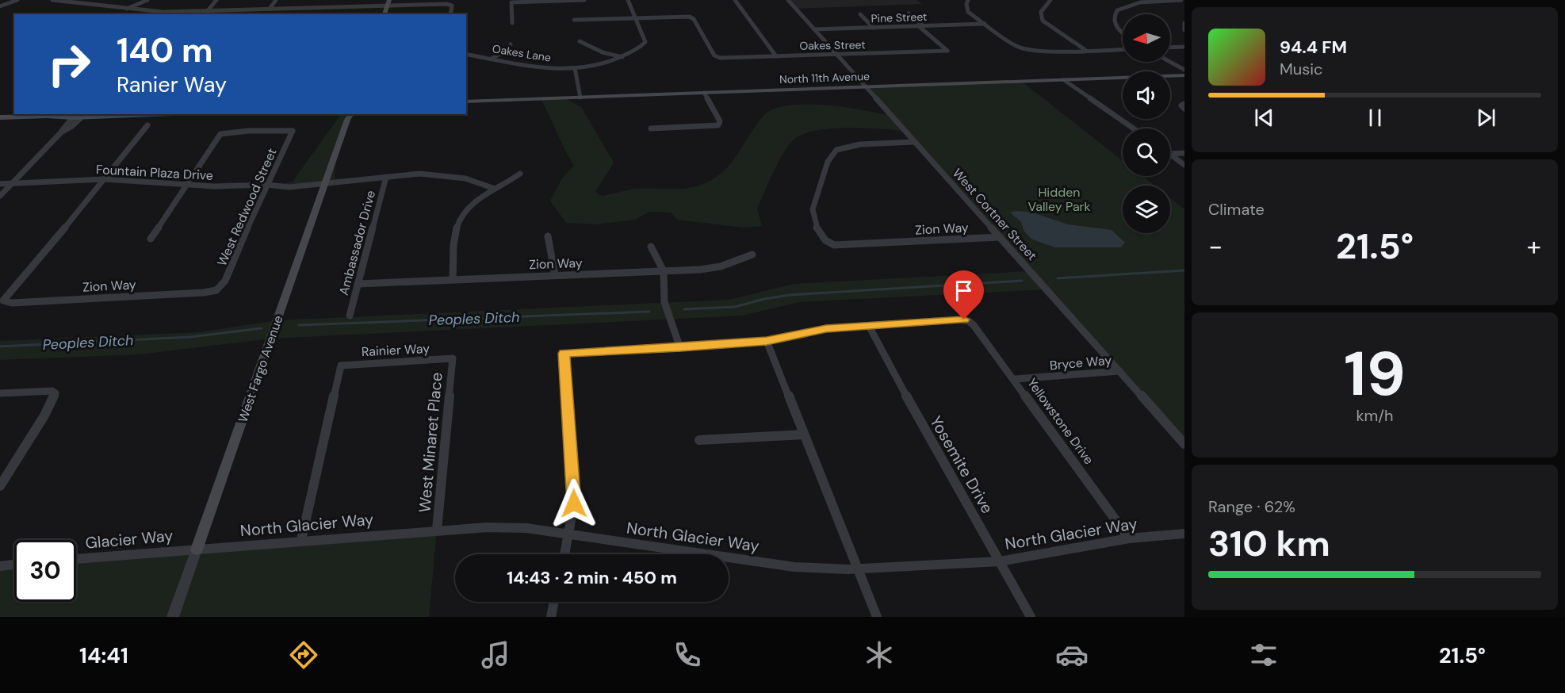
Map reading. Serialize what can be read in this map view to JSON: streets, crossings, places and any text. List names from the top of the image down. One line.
{"streets":{"main road":["North 11th Avenue","West Fargo Avenue"],"street":["Pine Street","Oakes Street","Oakes Lane","Fountain Plaza Drive","West Redwood Street","West Cortner Street","Zion Way","Ambassador Drive","Rainier Way","Bryce Way","Yellowstone Drive","West Minaret Place","Yosemite Drive","North Glacier Way","Glacier Way"]},"crossings":[["Pine Street","Oakes Street"],["Pine Street","West Cortner Street"],["Oakes Street","Oakes Lane"],["Oakes Street","West Cortner Street"],["North 11th Avenue","West Cortner Street"],["Fountain Plaza Drive","West Redwood Street"],["Fountain Plaza Drive","Zion Way"],["Fountain Plaza Drive","Ambassador Drive"],["Fountain Plaza Drive","West Fargo Avenue"],["West Redwood Street","Zion Way"],["West Cortner Street","Zion Way"],["West Cortner Street","Bryce Way"],["Zion Way","Ambassador Drive"],["Rainier Way","West Minaret Place"],["Rainier Way","North Glacier Way"],["Bryce Way","Yellowstone Drive"],["West Fargo Avenue","North Glacier Way"],["West Fargo Avenue","Glacier Way"],["Yellowstone Drive","Yosemite Drive"],["Yellowstone Drive","North Glacier Way"],["West Minaret Place","North Glacier Way"],["Yosemite Drive","North Glacier Way"],["North Glacier Way","Glacier Way"]],"water":["Peoples Ditch"],"parks":["Hidden Valley Park"],"north":"left","page":{"turn":["140 m","Ranier Way"],"song":["94.4 FM","Music"],"tile":["Climate",["19","km/h"],["Range · 62%","310 km"]],"heat":["−","21.5°","+"],"limit":"30","trip":"14:43 · 2 min · 450 m","tabs":["14:41","21.5°"]}}
